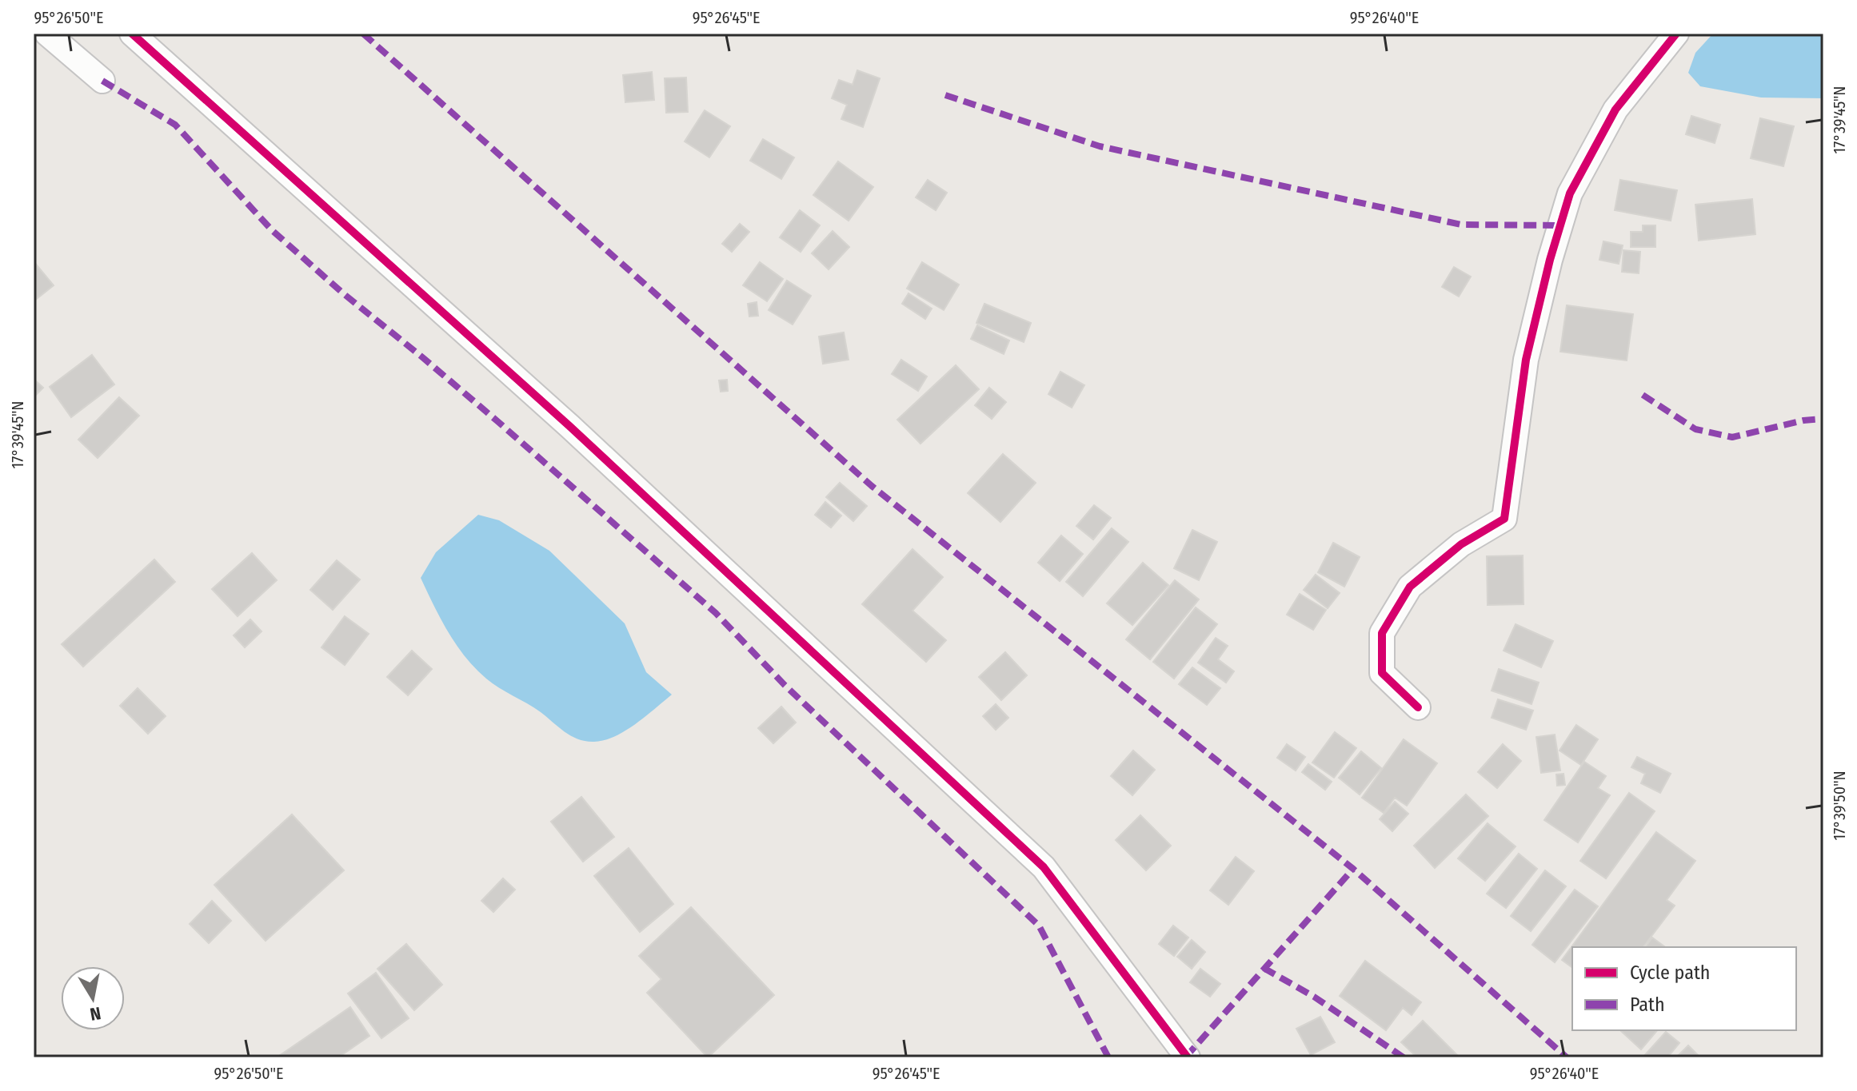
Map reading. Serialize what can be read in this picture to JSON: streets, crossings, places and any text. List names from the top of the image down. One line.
{"legend":["Cycle path","Path"],"north":"bottom","coordinates":["95°26'50\"E","95°26'45\"E","95°26'40\"E","17°39'45\"N","17°39'50\"N"]}
